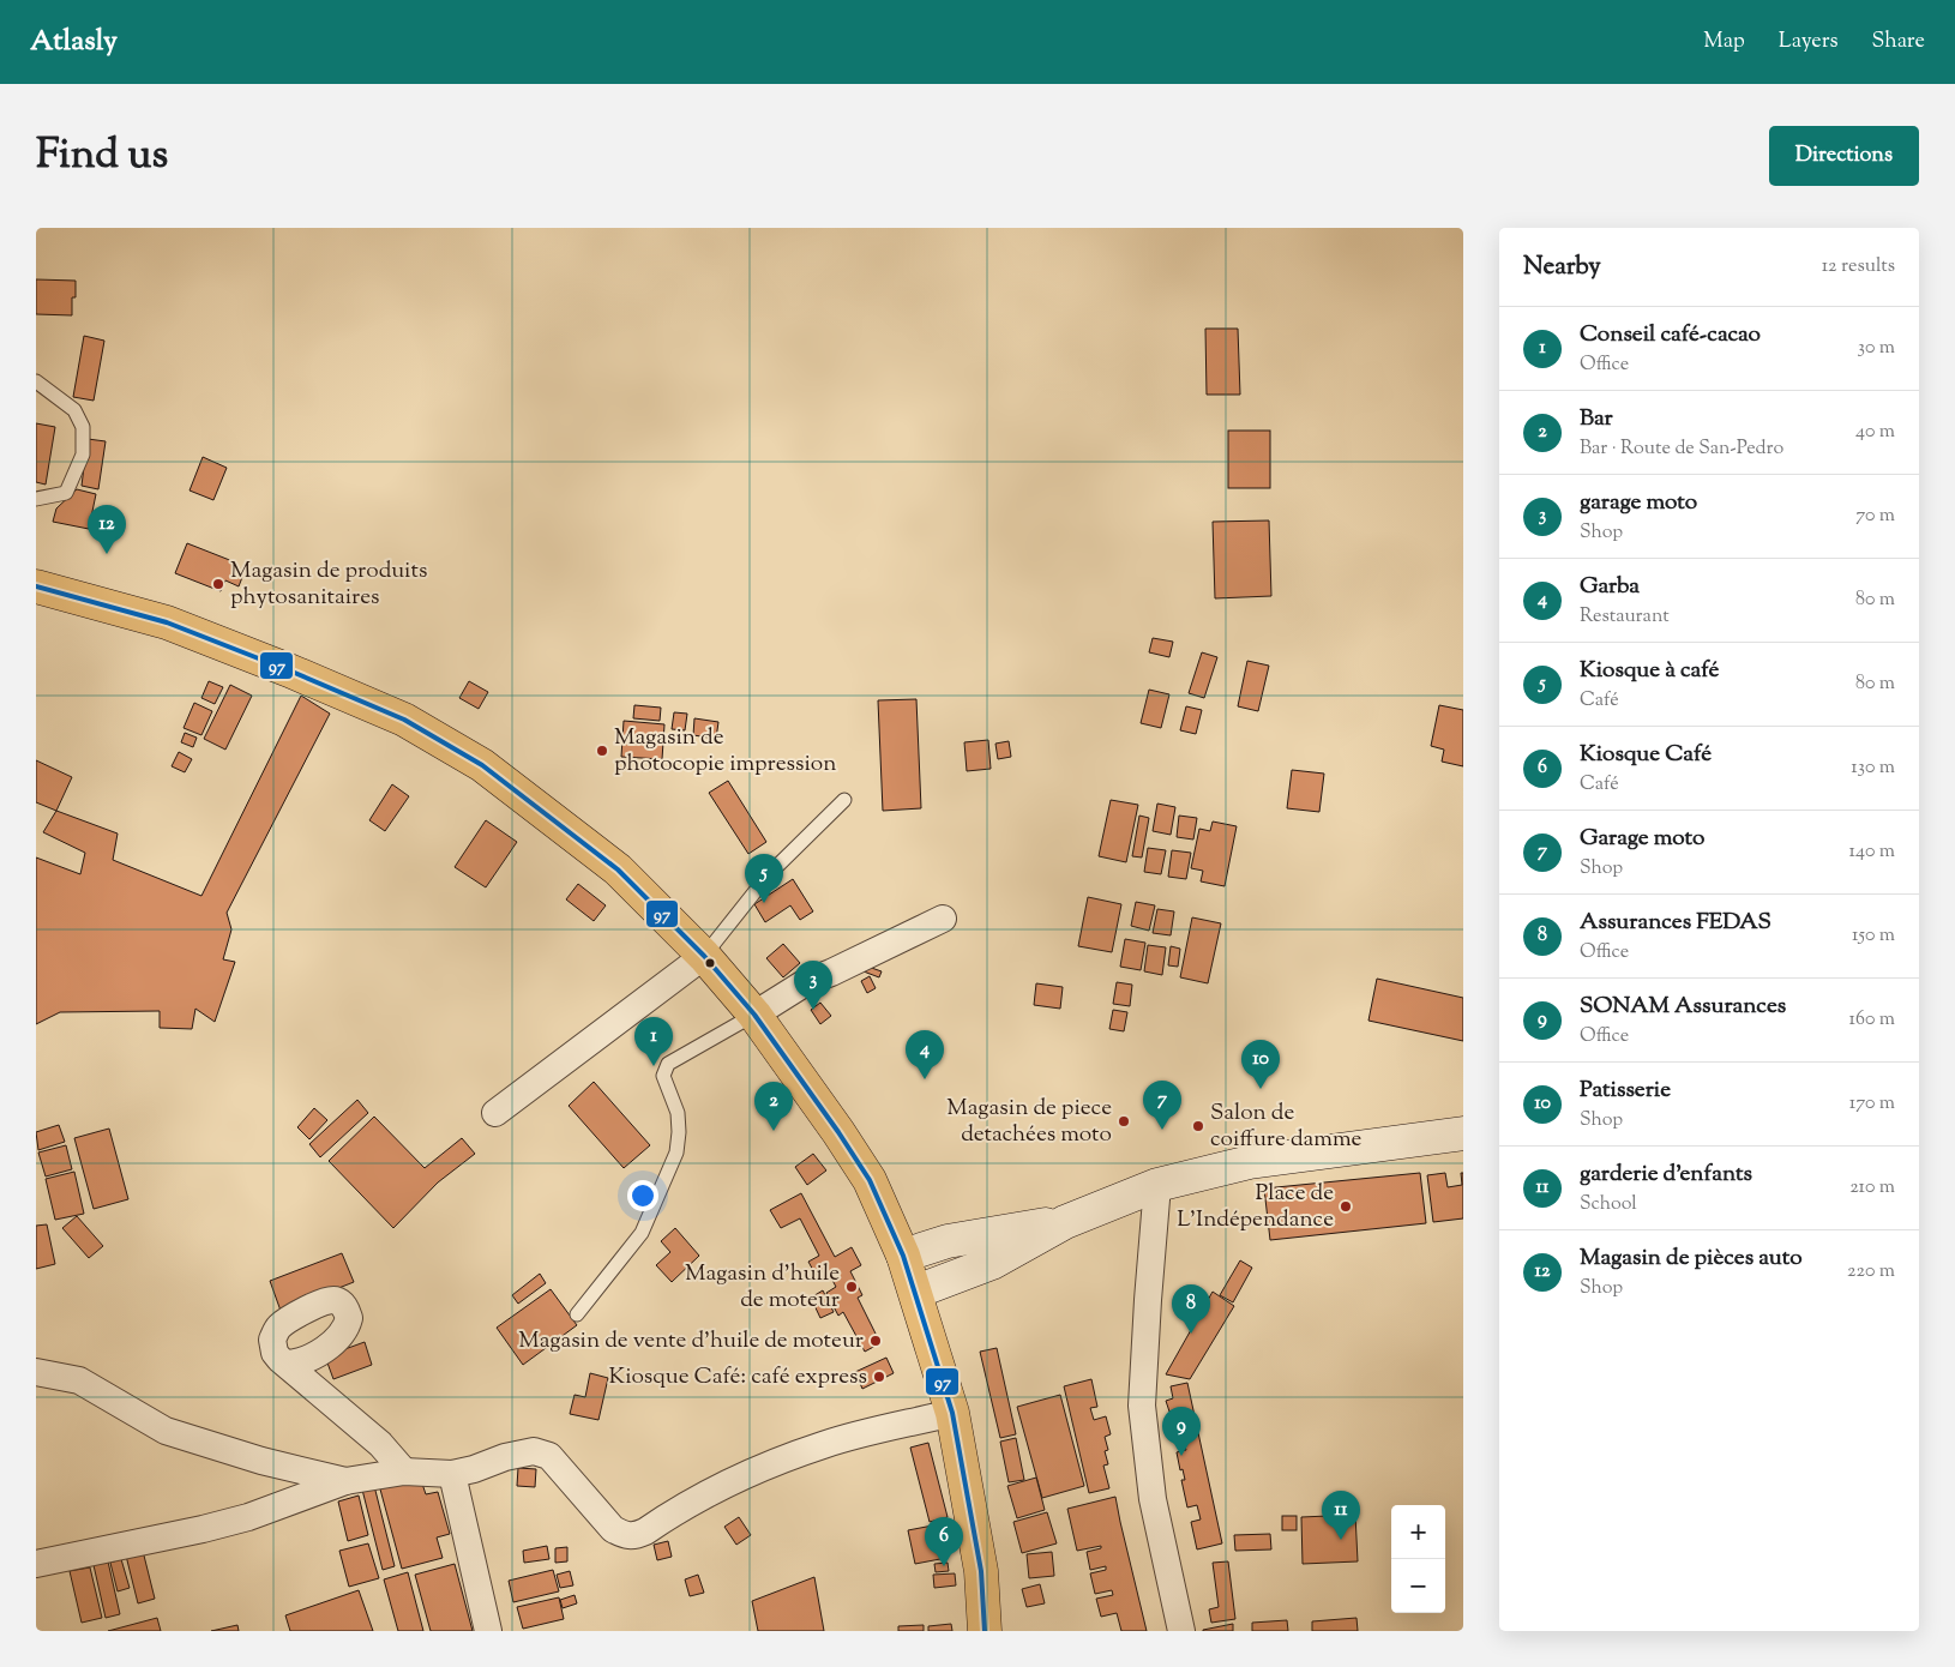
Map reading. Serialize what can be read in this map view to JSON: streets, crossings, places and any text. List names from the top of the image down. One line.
{"places":["Magasin de produits phytosanitaires","Magasin de photocopie impression","Magasin de piece detachées moto","Salon de coiffure damme","Place de L'Indépendance","Magasin d'huile de moteur","Magasin de vente d'huile de moteur","Kiosque Café: café express"],"lines":["transit line 97"],"page":{"header":"Atlasly","nav":["Map","Layers","Share"],"title":"Find us","buttons":"Directions","heading":["Nearby","12 results"],"list":[{"mark":"1","name":"Conseil café-cacao","note":"Office","value":"30 m"},{"mark":"2","name":"Bar","note":"Bar · Route de San-Pedro","value":"40 m"},{"mark":"3","name":"garage moto","note":"Shop","value":"70 m"},{"mark":"4","name":"Garba","note":"Restaurant","value":"80 m"},{"mark":"5","name":"Kiosque à café","note":"Café","value":"80 m"},{"mark":"6","name":"Kiosque Café","note":"Café","value":"130 m"},{"mark":"7","name":"Garage moto","note":"Shop","value":"140 m"},{"mark":"8","name":"Assurances FEDAS","note":"Office","value":"150 m"},{"mark":"9","name":"SONAM Assurances","note":"Office","value":"160 m"},{"mark":"10","name":"Patisserie","note":"Shop","value":"170 m"},{"mark":"11","name":"garderie d'enfants","note":"School","value":"210 m"},{"mark":"12","name":"Magasin de pièces auto","note":"Shop","value":"220 m"}],"pins":["12","5","3","1","4","10","7","2","8","9","11","6"],"map_buttons":["+","−"]}}
